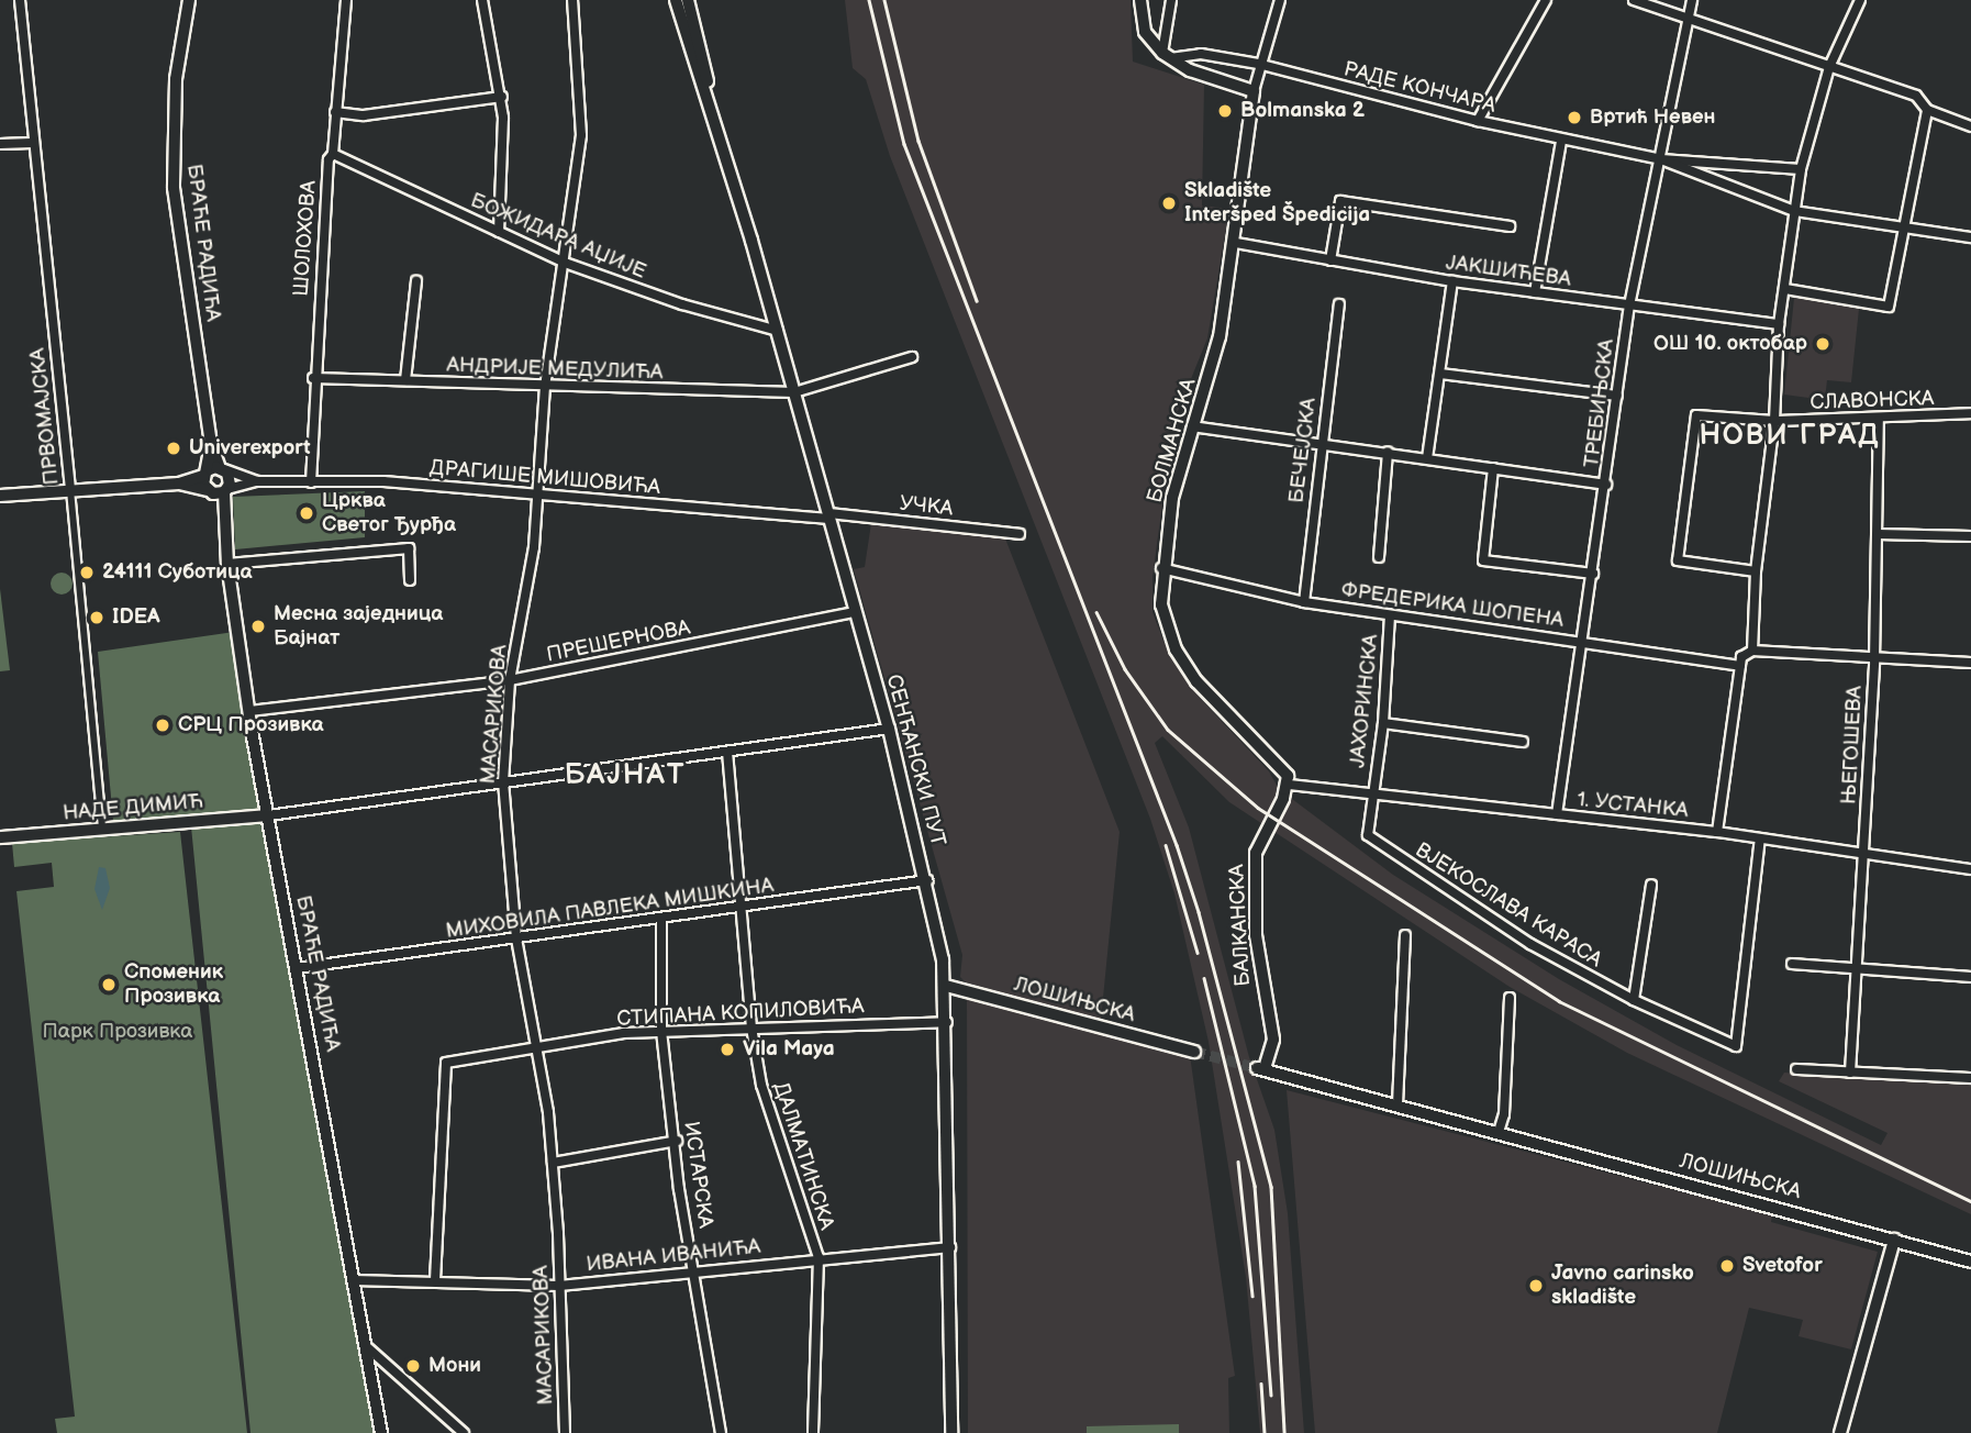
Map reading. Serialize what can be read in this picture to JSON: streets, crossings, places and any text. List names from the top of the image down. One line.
{"streets":{"main road":["СЕНЋАНСКИ ПУТ"],"street":["РАДЕ КОНЧАРА","БОЖИДАРА АЏИЈЕ","ШОЛОХОВА","БРАЋЕ РАДИЋА","ЈАКШИЋЕВА","АНДРИЈЕ МЕДУЛИЋА","СЛАВОНСКА","ТРЕБИЊСКА","ПРВОМАЈСКА","БОЛМАНСКА","БЕЧЕЈСКА","ДРАГИШЕ МИШОВИЋА","УЧКА","ФРЕДЕРИКА ШОПЕНА","ПРЕШЕРНОВА","ЈАХОРИНСКА","МАСАРИКОВА","ЊЕГОШЕВА","1. УСТАНКА","НАДЕ ДИМИЋ","ВЈЕКОСЛАВА КАРАСА","МИХОВИЛА ПАВЛЕКА МИШКИНА","БАЛКАНСКА","ЛОШИЊСКА","СТИПАНА КОПИЛОВИЋА","ДАЛМАТИНСКА","ИСТАРСКА","ИВАНА ИВАНИЋА"]},"crossings":[["РАДЕ КОНЧАРА","ТРЕБИЊСКА"],["РАДЕ КОНЧАРА","БОЛМАНСКА"],["БОЖИДАРА АЏИЈЕ","ШОЛОХОВА"],["БОЖИДАРА АЏИЈЕ","МАСАРИКОВА"],["БОЖИДАРА АЏИЈЕ","СЕНЋАНСКИ ПУТ"],["ШОЛОХОВА","АНДРИЈЕ МЕДУЛИЋА"],["ШОЛОХОВА","ДРАГИШЕ МИШОВИЋА"],["БРАЋЕ РАДИЋА","ДРАГИШЕ МИШОВИЋА"],["БРАЋЕ РАДИЋА","ПРЕШЕРНОВА"],["БРАЋЕ РАДИЋА","НАДЕ ДИМИЋ"],["БРАЋЕ РАДИЋА","МИХОВИЛА ПАВЛЕКА МИШКИНА"],["БРАЋЕ РАДИЋА","ИВАНА ИВАНИЋА"],["ЈАКШИЋЕВА","ТРЕБИЊСКА"],["ЈАКШИЋЕВА","БОЛМАНСКА"],["АНДРИЈЕ МЕДУЛИЋА","МАСАРИКОВА"],["АНДРИЈЕ МЕДУЛИЋА","СЕНЋАНСКИ ПУТ"],["СЛАВОНСКА","ЊЕГОШЕВА"],["ТРЕБИЊСКА","ФРЕДЕРИКА ШОПЕНА"],["ТРЕБИЊСКА","1. УСТАНКА"],["ПРВОМАЈСКА","НАДЕ ДИМИЋ"],["БОЛМАНСКА","ФРЕДЕРИКА ШОПЕНА"],["БОЛМАНСКА","1. УСТАНКА"],["БОЛМАНСКА","БАЛКАНСКА"],["БЕЧЕЈСКА","ФРЕДЕРИКА ШОПЕНА"],["ДРАГИШЕ МИШОВИЋА","УЧКА"],["ДРАГИШЕ МИШОВИЋА","МАСАРИКОВА"],["ДРАГИШЕ МИШОВИЋА","СЕНЋАНСКИ ПУТ"],["УЧКА","СЕНЋАНСКИ ПУТ"],["ФРЕДЕРИКА ШОПЕНА","ЈАХОРИНСКА"],["ПРЕШЕРНОВА","МАСАРИКОВА"],["ПРЕШЕРНОВА","СЕНЋАНСКИ ПУТ"],["ЈАХОРИНСКА","1. УСТАНКА"],["ЈАХОРИНСКА","ВЈЕКОСЛАВА КАРАСА"],["МАСАРИКОВА","МИХОВИЛА ПАВЛЕКА МИШКИНА"],["МАСАРИКОВА","СТИПАНА КОПИЛОВИЋА"],["МАСАРИКОВА","ИВАНА ИВАНИЋА"],["ЊЕГОШЕВА","1. УСТАНКА"],["СЕНЋАНСКИ ПУТ","МИХОВИЛА ПАВЛЕКА МИШКИНА"],["СЕНЋАНСКИ ПУТ","ЛОШИЊСКА"],["СЕНЋАНСКИ ПУТ","СТИПАНА КОПИЛОВИЋА"],["СЕНЋАНСКИ ПУТ","ИВАНА ИВАНИЋА"],["1. УСТАНКА","ВЈЕКОСЛАВА КАРАСА"],["1. УСТАНКА","БАЛКАНСКА"],["МИХОВИЛА ПАВЛЕКА МИШКИНА","ДАЛМАТИНСКА"],["МИХОВИЛА ПАВЛЕКА МИШКИНА","ИСТАРСКА"],["БАЛКАНСКА","ЛОШИЊСКА"],["СТИПАНА КОПИЛОВИЋА","ДАЛМАТИНСКА"],["СТИПАНА КОПИЛОВИЋА","ИСТАРСКА"],["СТИПАНА КОПИЛОВИЋА","ИВАНА ИВАНИЋА"],["ДАЛМАТИНСКА","ИВАНА ИВАНИЋА"],["ИСТАРСКА","ИВАНА ИВАНИЋА"]],"districts":["НОВИ ГРАД","БАЈНАТ"],"parks":["Парк Прозивка"],"places":["Bolmanska 2","Вртић Невен","Skladište Interšped Špedicija","ОШ 10. октобар","Univerexport","Црква Светог Ђурђа","24111 Суботица","IDEA","Месна заједница Бајнат","СРЦ Прозивка","Споменик Прозивка","Vila Maya","Svetofor","Javno carinsko skladište","Мони"]}
